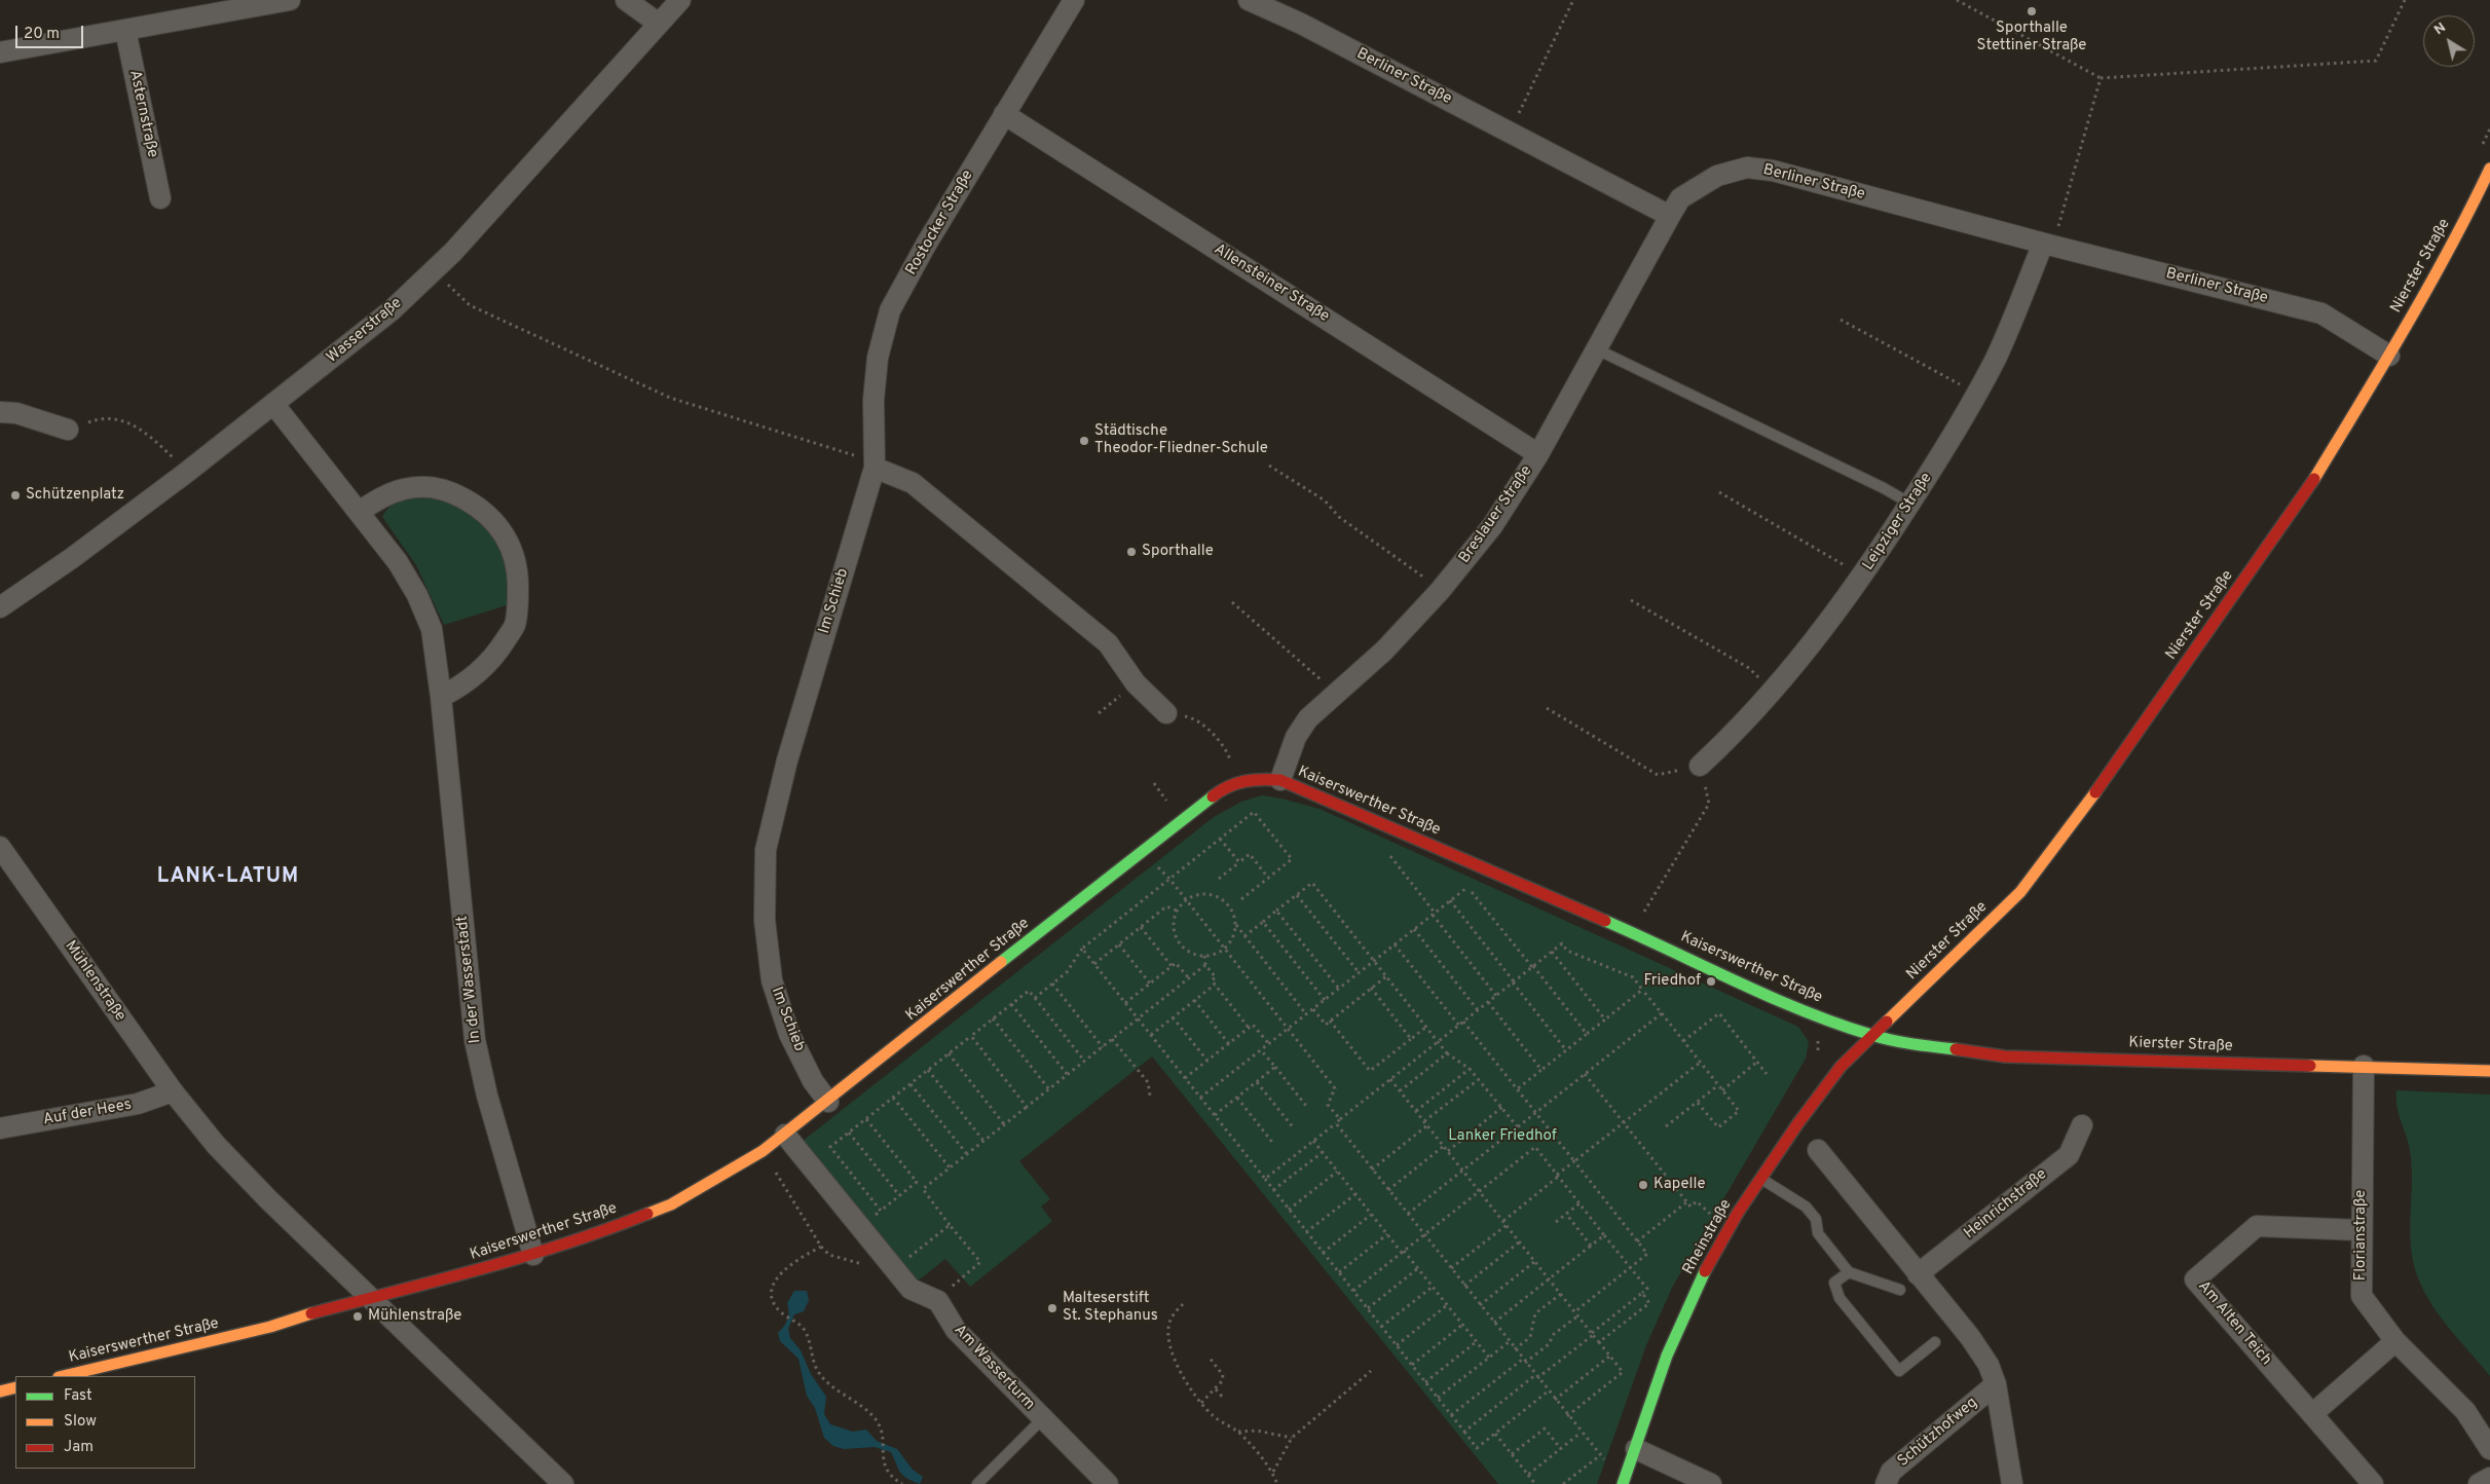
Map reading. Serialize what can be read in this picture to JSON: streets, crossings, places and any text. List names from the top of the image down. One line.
{"streets":{"street":["Berliner Straße","Asternstraße","Rostocker Straße","Nierster Straße","Allensteiner Straße","Wasserstraße","Breslauer Straße","Leipziger Straße","Im Schieb","Kaiserswerther Straße","In der Wasserstadt","Mühlenstraße","Kierster Straße","Auf der Hees","Heinrichstraße","Florianstraße","Rheinstraße","Am Alten Teich","Am Wasserturm","Schützhofweg"]},"crossings":[["Berliner Straße","Nierster Straße"],["Berliner Straße","Breslauer Straße"],["Berliner Straße","Leipziger Straße"],["Rostocker Straße","Allensteiner Straße"],["Rostocker Straße","Im Schieb"],["Nierster Straße","Kaiserswerther Straße"],["Nierster Straße","Kierster Straße"],["Nierster Straße","Rheinstraße"],["Allensteiner Straße","Breslauer Straße"],["Wasserstraße","In der Wasserstadt"],["Breslauer Straße","Kaiserswerther Straße"],["Im Schieb","Kaiserswerther Straße"],["Kaiserswerther Straße","In der Wasserstadt"],["Kaiserswerther Straße","Mühlenstraße"],["Kaiserswerther Straße","Kierster Straße"],["Kaiserswerther Straße","Rheinstraße"],["Kaiserswerther Straße","Am Wasserturm"],["Mühlenstraße","Auf der Hees"],["Kierster Straße","Florianstraße"],["Kierster Straße","Rheinstraße"],["Florianstraße","Am Alten Teich"]],"districts":["LANK-LATUM"],"parks":["Lanker Friedhof"],"places":["Sporthalle Stettiner Straße","Städtische Theodor-Fliedner-Schule","Schützenplatz","Sporthalle","Friedhof","Kapelle","Malteserstift St. Stephanus","Mühlenstraße"],"legend":["Fast","Slow","Jam"],"scale_bar":"20 m","north":"top left"}
